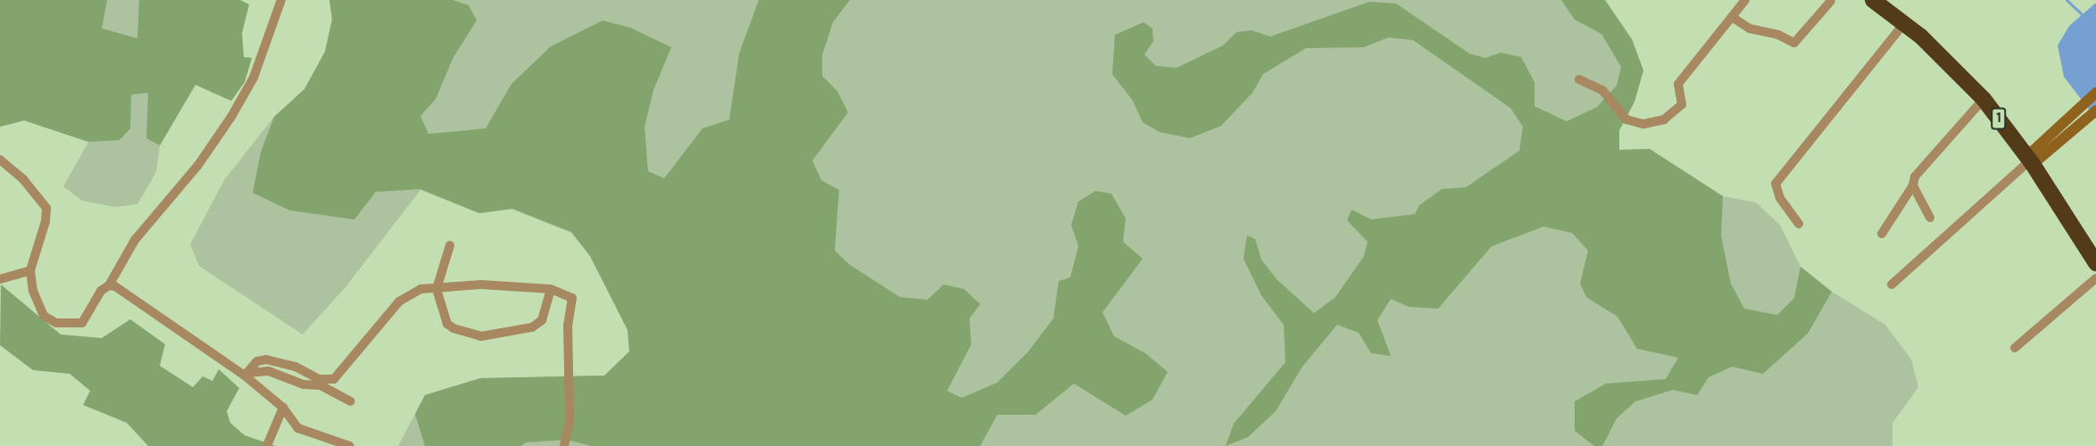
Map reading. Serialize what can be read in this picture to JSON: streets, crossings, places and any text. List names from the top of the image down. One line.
{"streets":{"highway":["1"]}}
